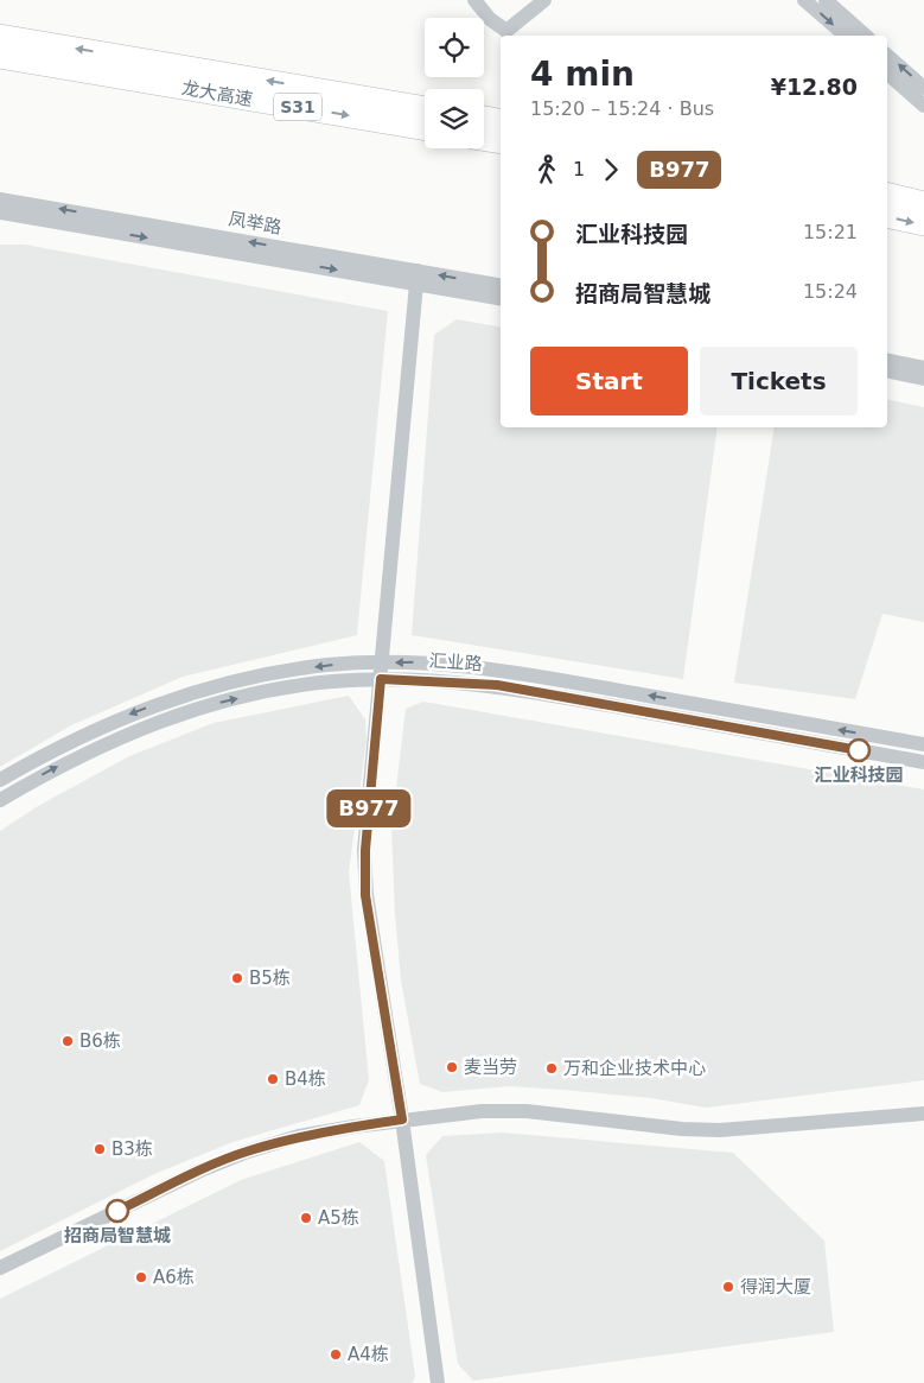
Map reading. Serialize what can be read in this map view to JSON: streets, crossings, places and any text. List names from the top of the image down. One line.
{"streets":{"highway":["龙大高速","S31"],"street":["凤举路","汇业路"]},"places":["汇业科技园","B5栋","B6栋","麦当劳","万和企业技术中心","B4栋","B3栋","招商局智慧城","A5栋","A6栋","得润大厦","A4栋"],"lines":["bus line B977"],"page":{"on_map":"B977","heading":["4 min","15:20 – 15:24 · Bus","¥12.80"],"legs":["1","B977"],"list":[{"name":"汇业科技园","value":"15:21"},{"name":"招商局智慧城","value":"15:24"}],"buttons":["Start","Tickets"]}}
